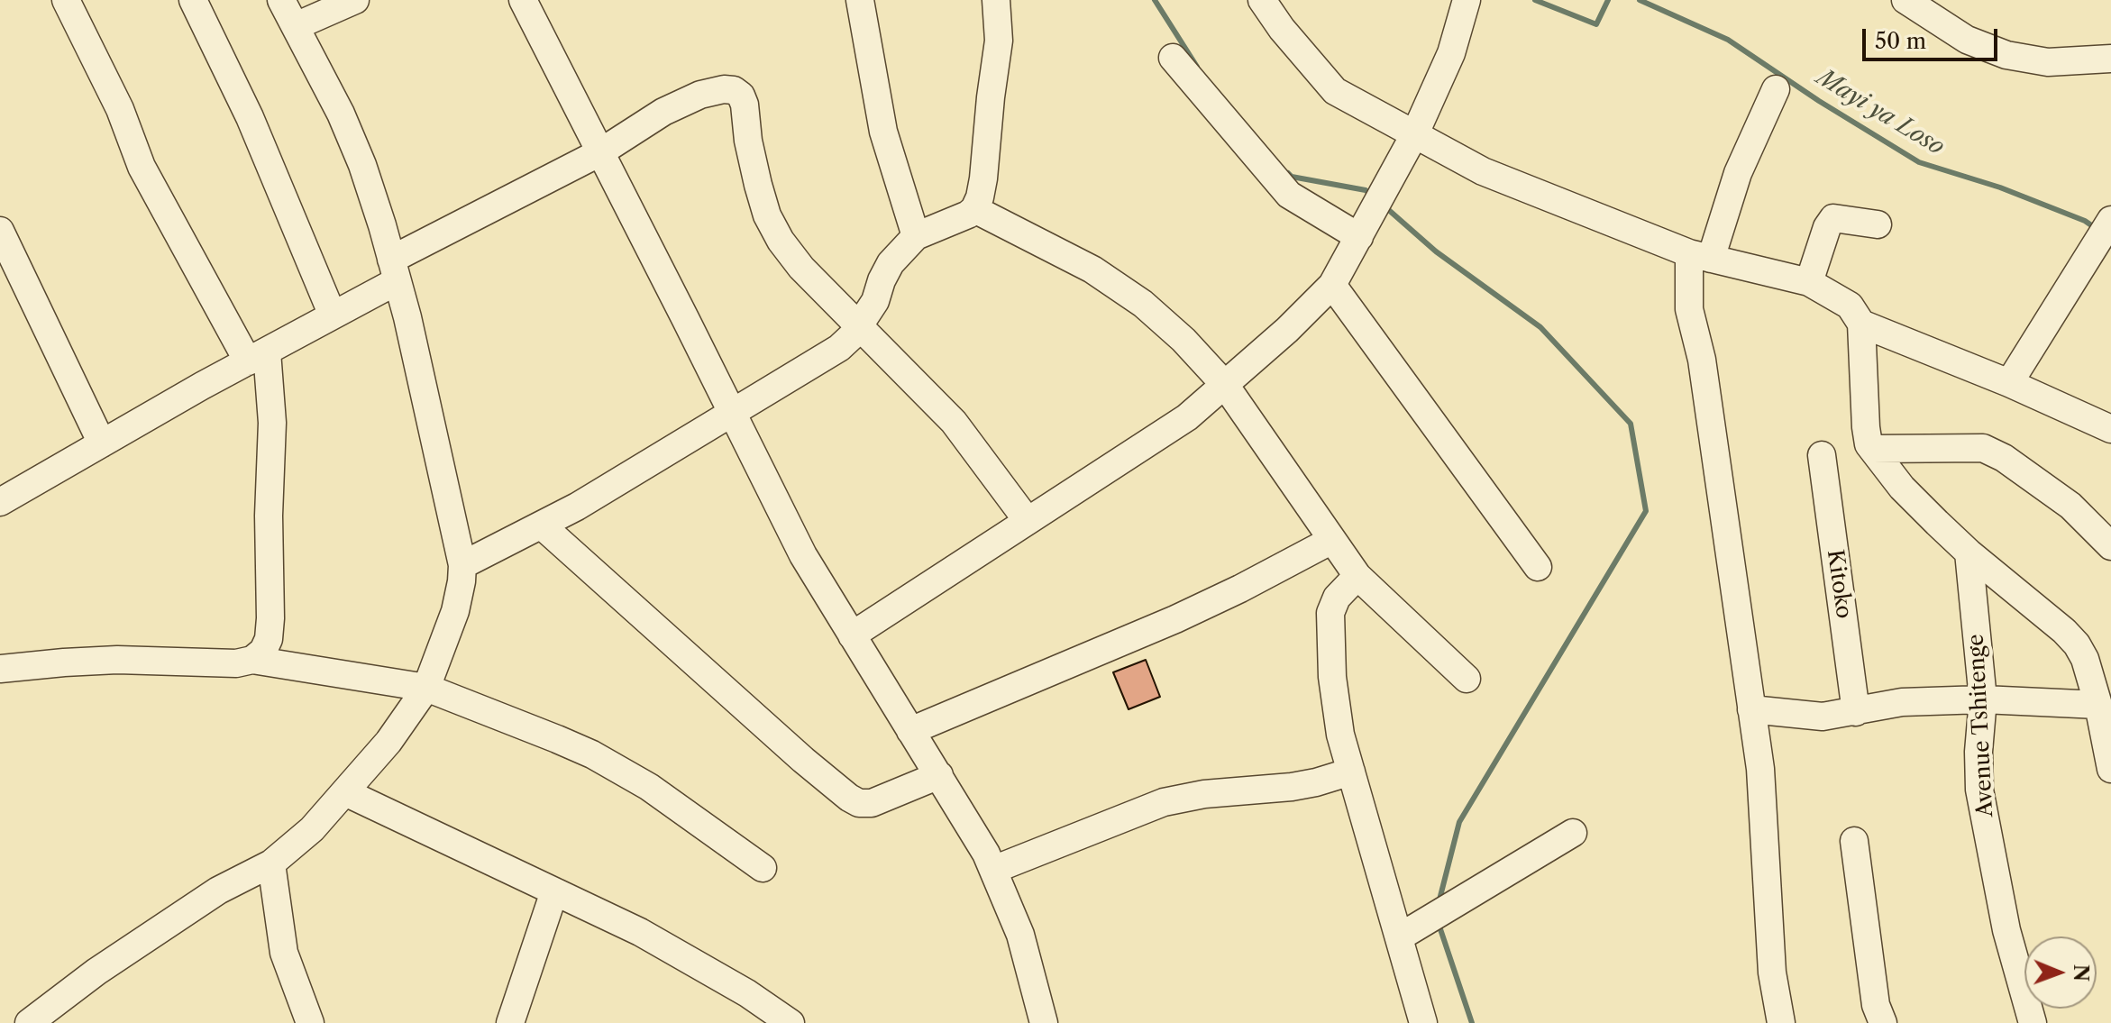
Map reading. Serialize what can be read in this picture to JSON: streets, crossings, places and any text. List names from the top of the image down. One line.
{"streets":{"street":["Kitoko","Avenue Tshitenge"]},"water":["Mayi ya Loso"],"scale_bar":"50 m","north":"right"}
